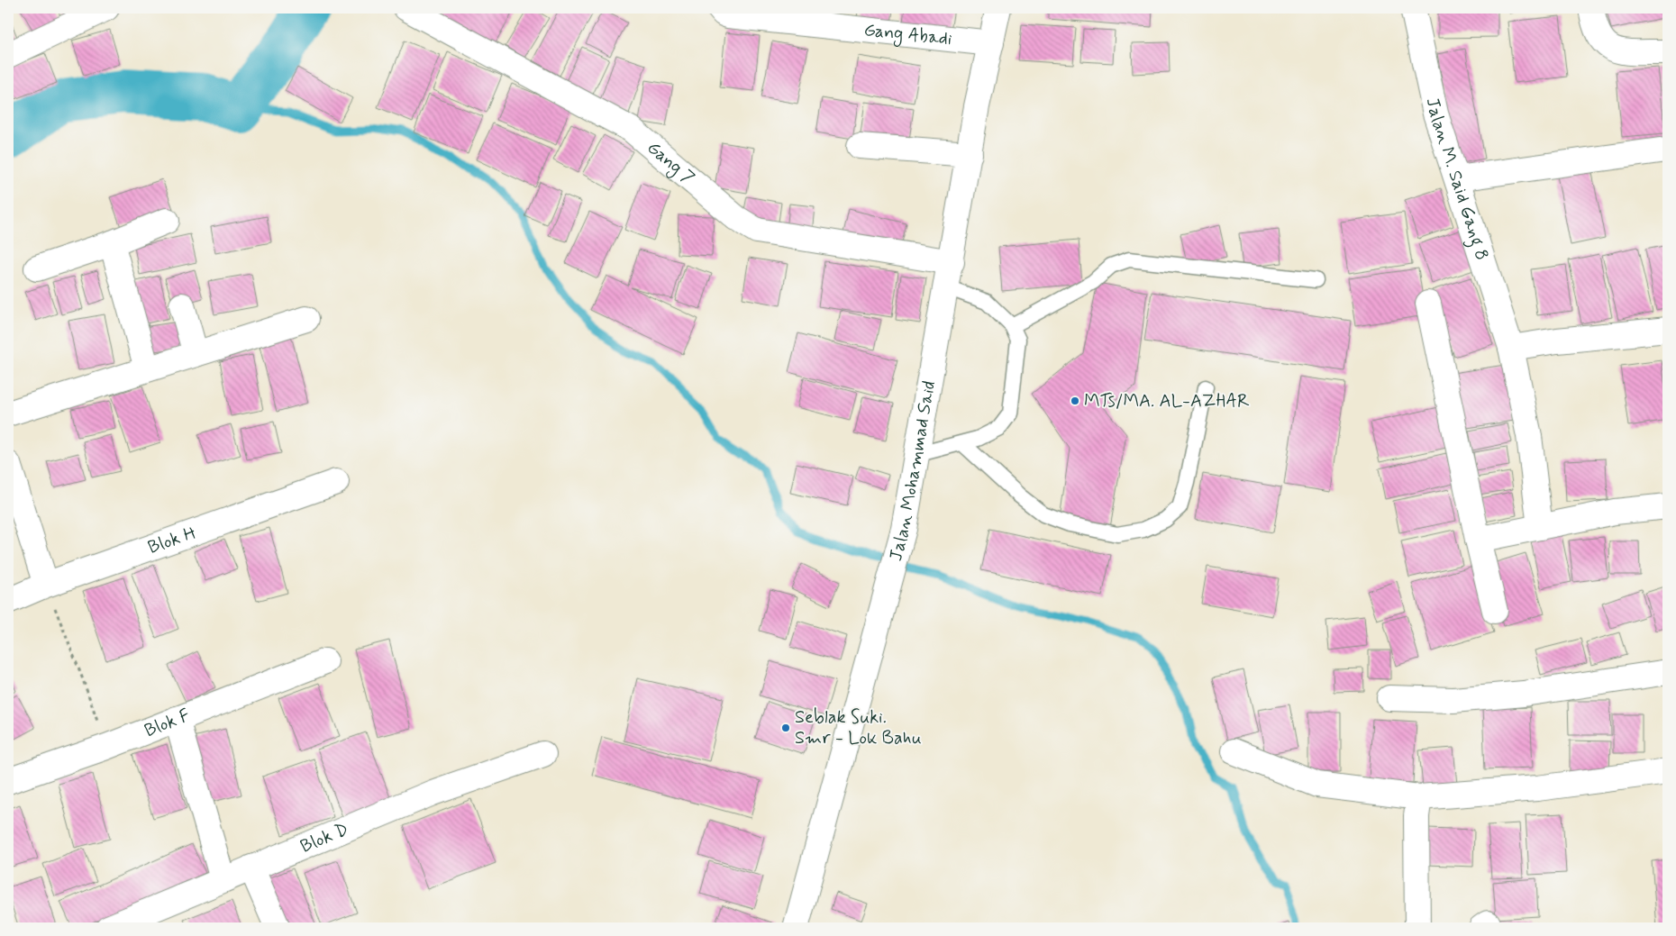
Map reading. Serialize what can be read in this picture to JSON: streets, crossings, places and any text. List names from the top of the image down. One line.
{"streets":{"street":["Gang Abadi","Gang 7","Jalan M. Said Gang 8","Jalan Mohammad Said","Blok H","Blok F","Blok D"]},"crossings":[["Gang Abadi","Jalan Mohammad Said"],["Gang 7","Jalan Mohammad Said"]],"places":["MTs/MA. AL-AZHAR","Seblak Suki. Smr - Lok Bahu"]}
